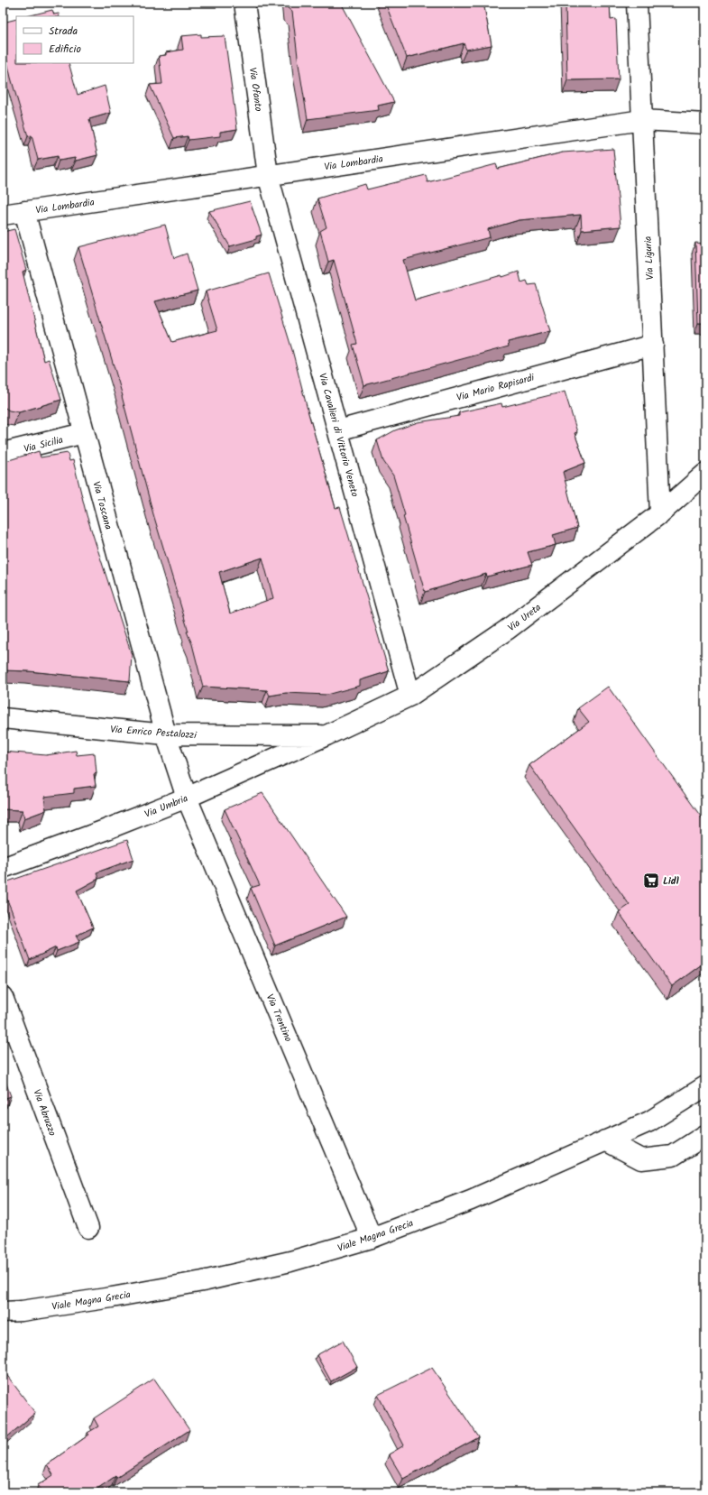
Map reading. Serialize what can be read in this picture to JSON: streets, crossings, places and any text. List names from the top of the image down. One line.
{"streets":{"street":["Via Ofanto","Via Lombardia","Via Liguria","Via Mario Rapisardi","Via Cavalieri di Vittorio Veneto","Via Sicilia","Via Toscana","Via Ureta","Via Enrico Pestalozzi","Via Umbria","Via Trentino","Via Abruzzo","Viale Magna Grecia"]},"crossings":[["Via Ofanto","Via Lombardia"],["Via Ofanto","Via Cavalieri di Vittorio Veneto"],["Via Lombardia","Via Liguria"],["Via Lombardia","Via Cavalieri di Vittorio Veneto"],["Via Lombardia","Via Toscana"],["Via Liguria","Via Mario Rapisardi"],["Via Liguria","Via Ureta"],["Via Mario Rapisardi","Via Cavalieri di Vittorio Veneto"],["Via Cavalieri di Vittorio Veneto","Via Ureta"],["Via Sicilia","Via Toscana"],["Via Toscana","Via Enrico Pestalozzi"],["Via Toscana","Via Umbria"],["Via Toscana","Via Trentino"],["Via Ureta","Via Enrico Pestalozzi"],["Via Ureta","Via Umbria"],["Via Enrico Pestalozzi","Via Umbria"],["Via Umbria","Via Trentino"],["Via Trentino","Viale Magna Grecia"]],"places":{"supermarket":["Lidl"]},"legend":["Strada","Edificio"]}
